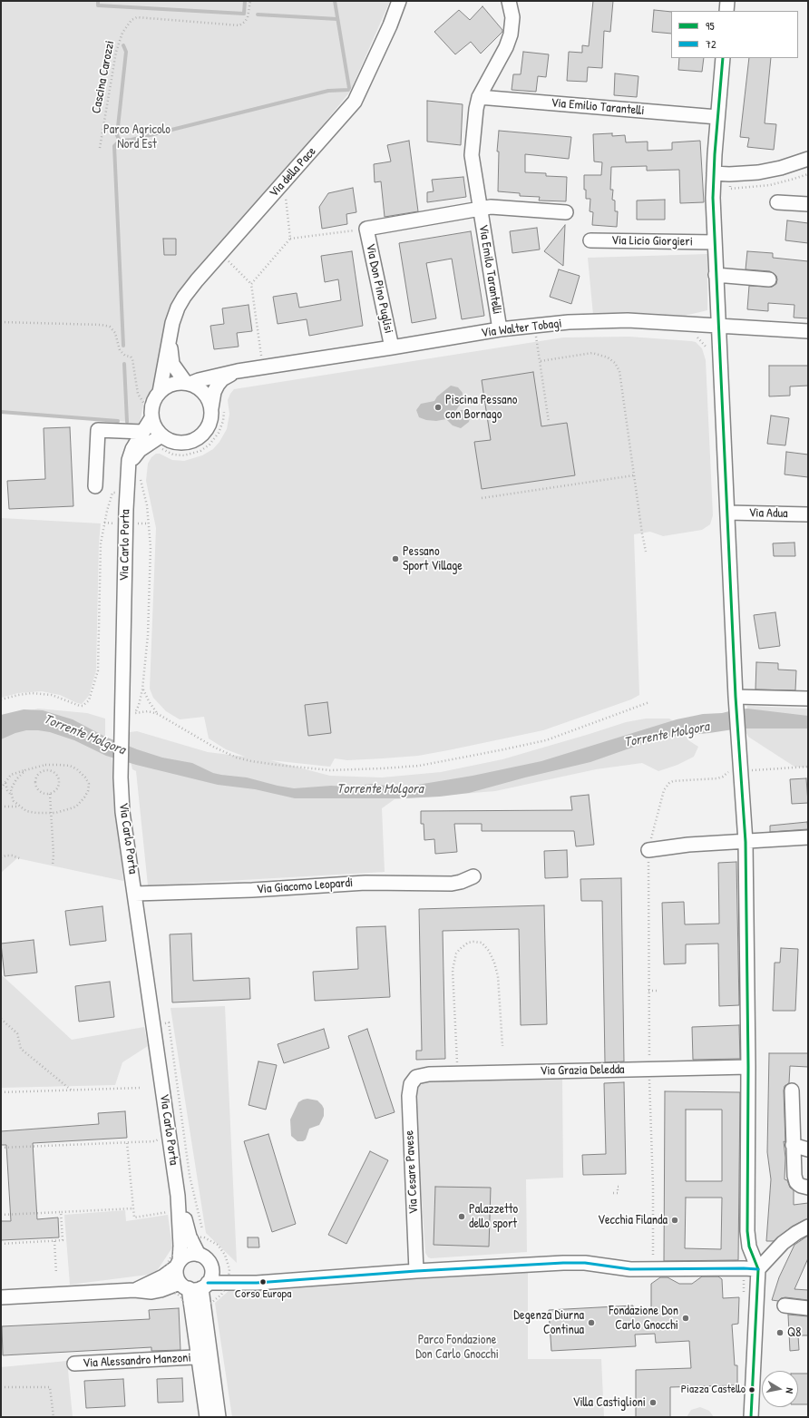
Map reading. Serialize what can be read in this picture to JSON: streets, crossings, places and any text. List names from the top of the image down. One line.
{"streets":{"street":["Via Emilio Tarantelli","Via della Pace","Via Licio Giorgieri","Via Emilo Tarantelli","Via Don Pino Puglisi","Via Walter Tobagi","Via Adua","Via Carlo Porta","Via Giacomo Leopardi","Via Grazia Deledda","Via Cesare Pavese","Via Alessandro Manzoni"],"path":["Cascina Carozzi"]},"crossings":[["Via Emilio Tarantelli","Via Emilo Tarantelli"],["Via della Pace","Via Walter Tobagi"],["Via della Pace","Via Carlo Porta"],["Via Emilo Tarantelli","Via Walter Tobagi"],["Via Don Pino Puglisi","Via Walter Tobagi"],["Via Walter Tobagi","Via Carlo Porta"],["Via Carlo Porta","Via Giacomo Leopardi"],["Via Carlo Porta","Via Alessandro Manzoni"],["Via Grazia Deledda","Via Cesare Pavese"]],"water":["Torrente Molgora"],"parks":["Parco Agricolo Nord Est","Parco Fondazione Don Carlo Gnocchi"],"places":["Piscina Pessano con Bornago","Pessano Sport Village","Palazzetto dello sport","Vecchia Filanda","Corso Europa","Fondazione Don Carlo Gnocchi","Degenza Diurna Continua","Q8","Piazza Castello","Villa Castiglioni"],"lines":["transit line 95","transit line 72"],"legend":["95","72"],"north":"right"}
